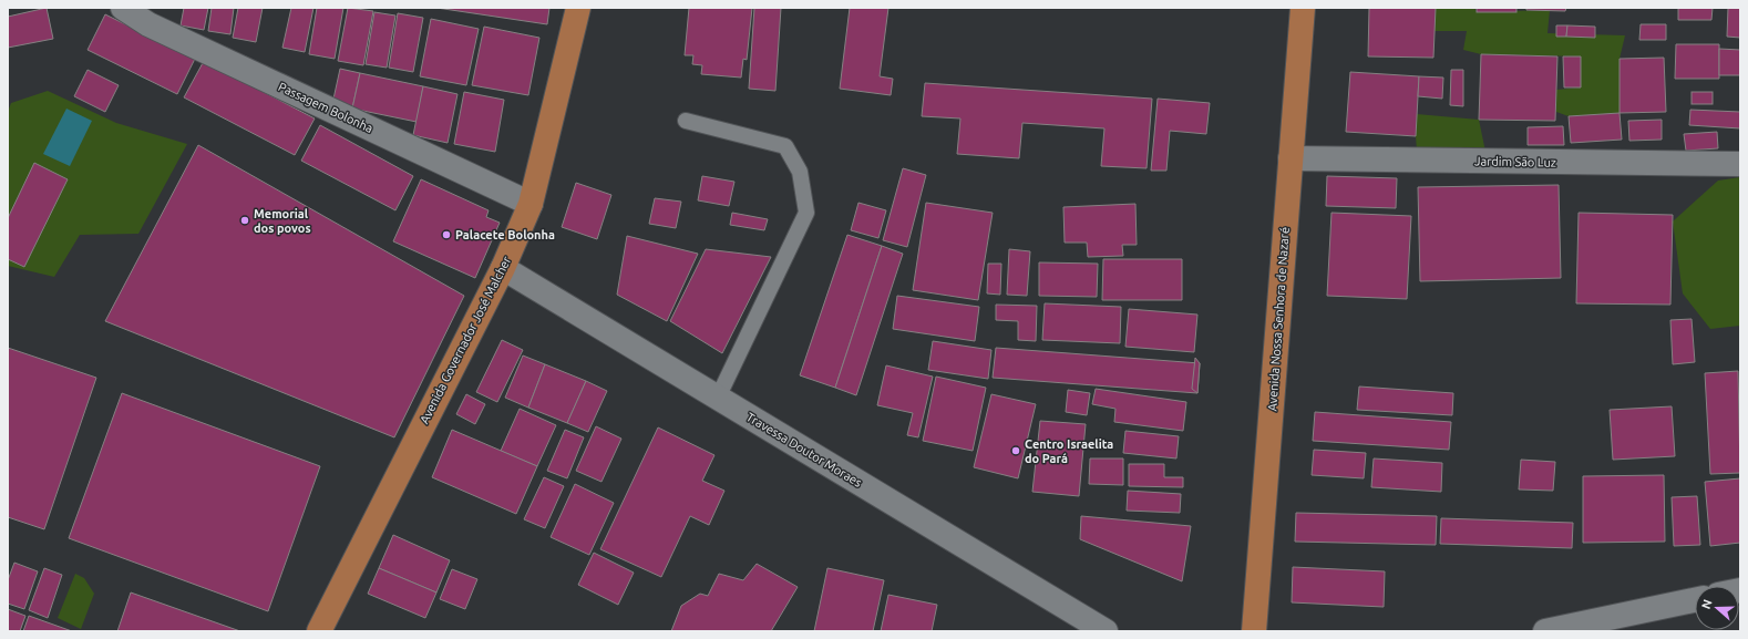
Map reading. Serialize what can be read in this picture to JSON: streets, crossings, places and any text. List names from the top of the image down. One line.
{"streets":{"main road":["Avenida Nossa Senhora de Nazaré","Avenida Governador José Malcher"],"street":["Passagem Bolonha","Jardim São Luz","Travessa Doutor Moraes"]},"crossings":[["Passagem Bolonha","Avenida Governador José Malcher"],["Jardim São Luz","Avenida Nossa Senhora de Nazaré"],["Avenida Governador José Malcher","Travessa Doutor Moraes"]],"places":["Memorial dos povos","Palacete Bolonha","Centro Israelita do Pará"],"north":"left"}
